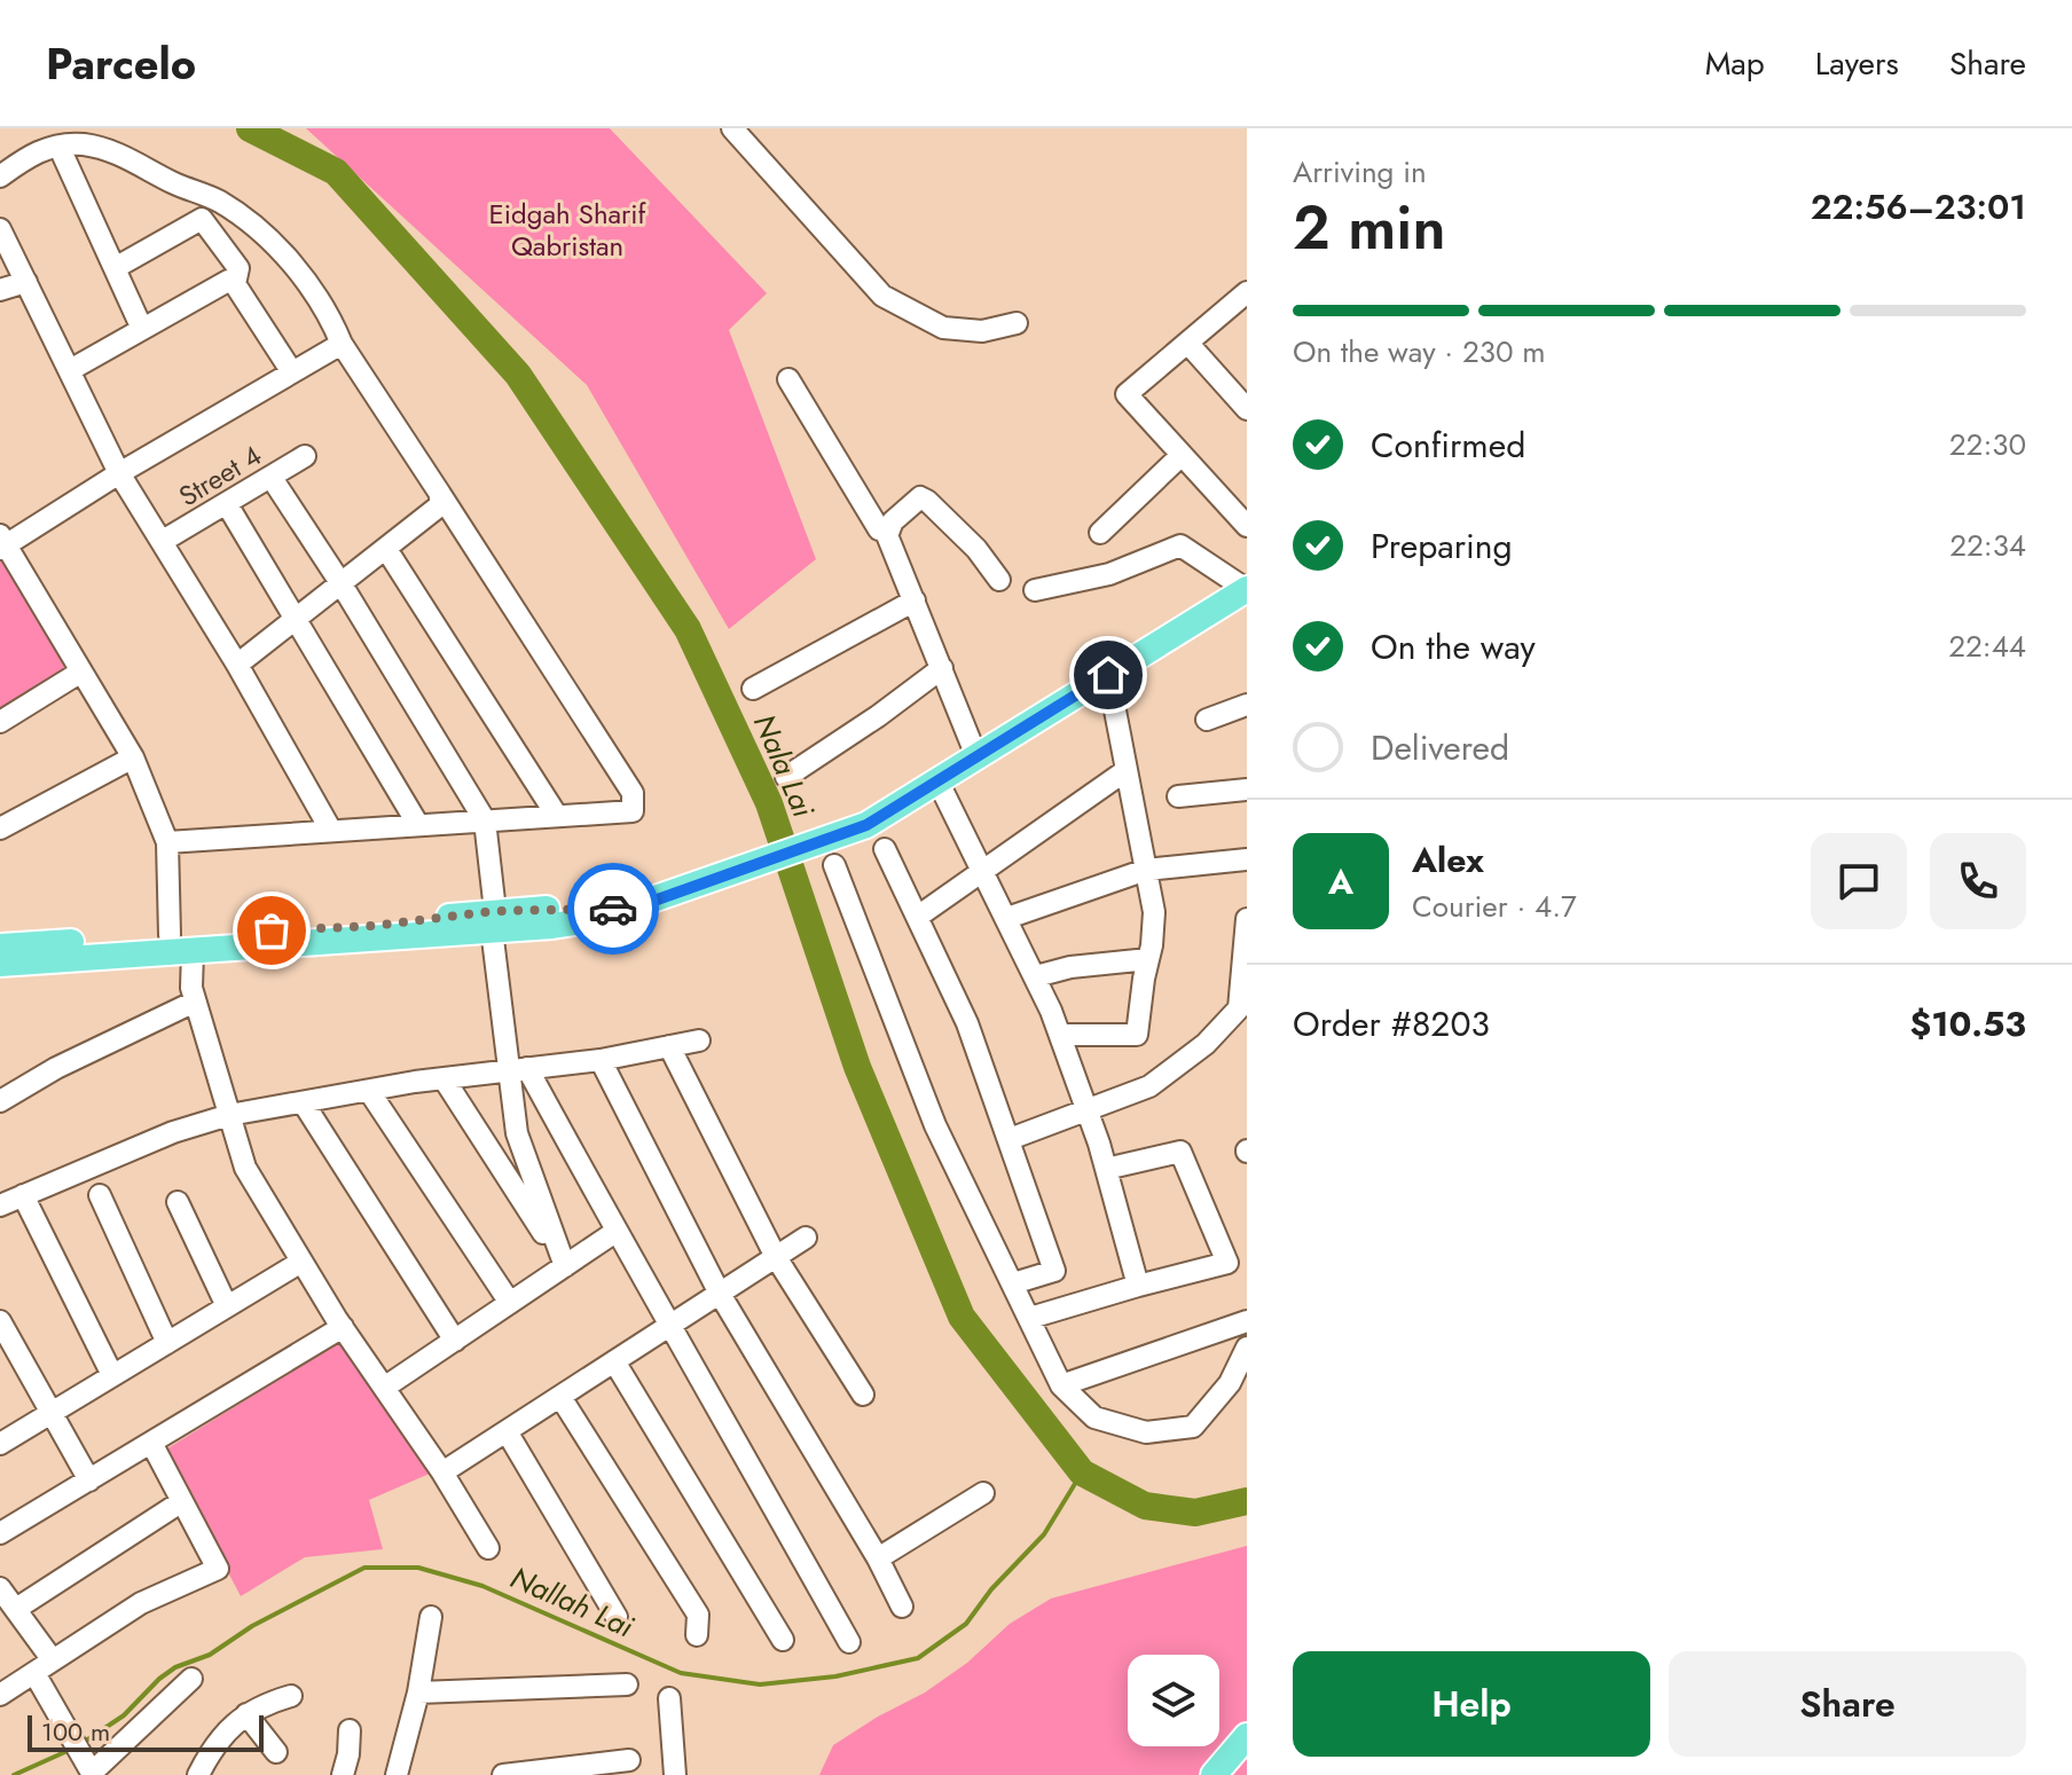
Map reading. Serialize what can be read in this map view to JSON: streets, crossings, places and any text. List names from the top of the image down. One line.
{"streets":{"street":["Street 4"]},"water":["Nala Lai","Nallah Lai"],"parks":["Eidgah Sharif Qabristan"],"scale_bar":"100 m","page":{"header":"Parcelo","nav":["Map","Layers","Share"],"heading":["2 min","Arriving in","22:56–23:01"],"panel":["Alex","Courier · 4.7","Order #8203","$10.53"],"bar":"On the way · 230 m","list":[["Confirmed","22:30"],["Preparing","22:34"],["On the way","22:44"],"Delivered"],"round":"A","buttons":["Help","Share"],"scale":"100 m"}}
